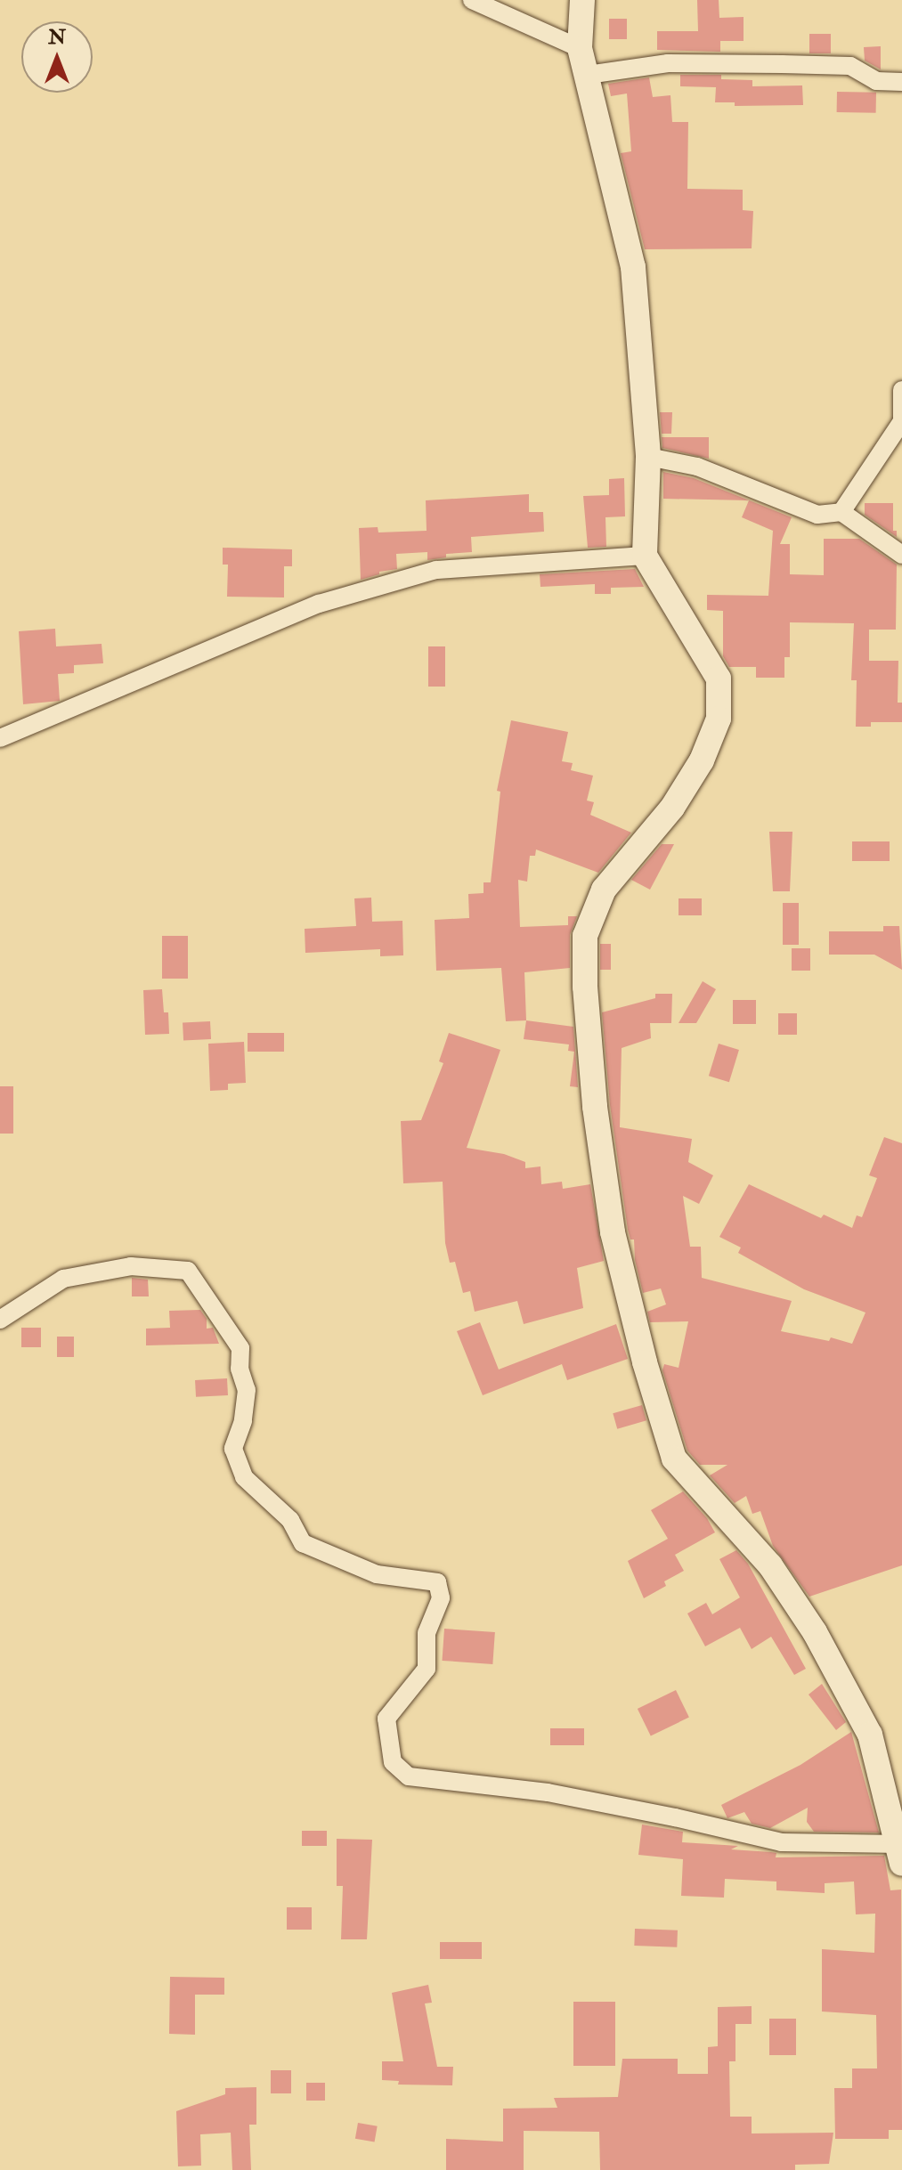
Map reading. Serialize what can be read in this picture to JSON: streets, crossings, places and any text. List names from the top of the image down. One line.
{"north":"top"}
